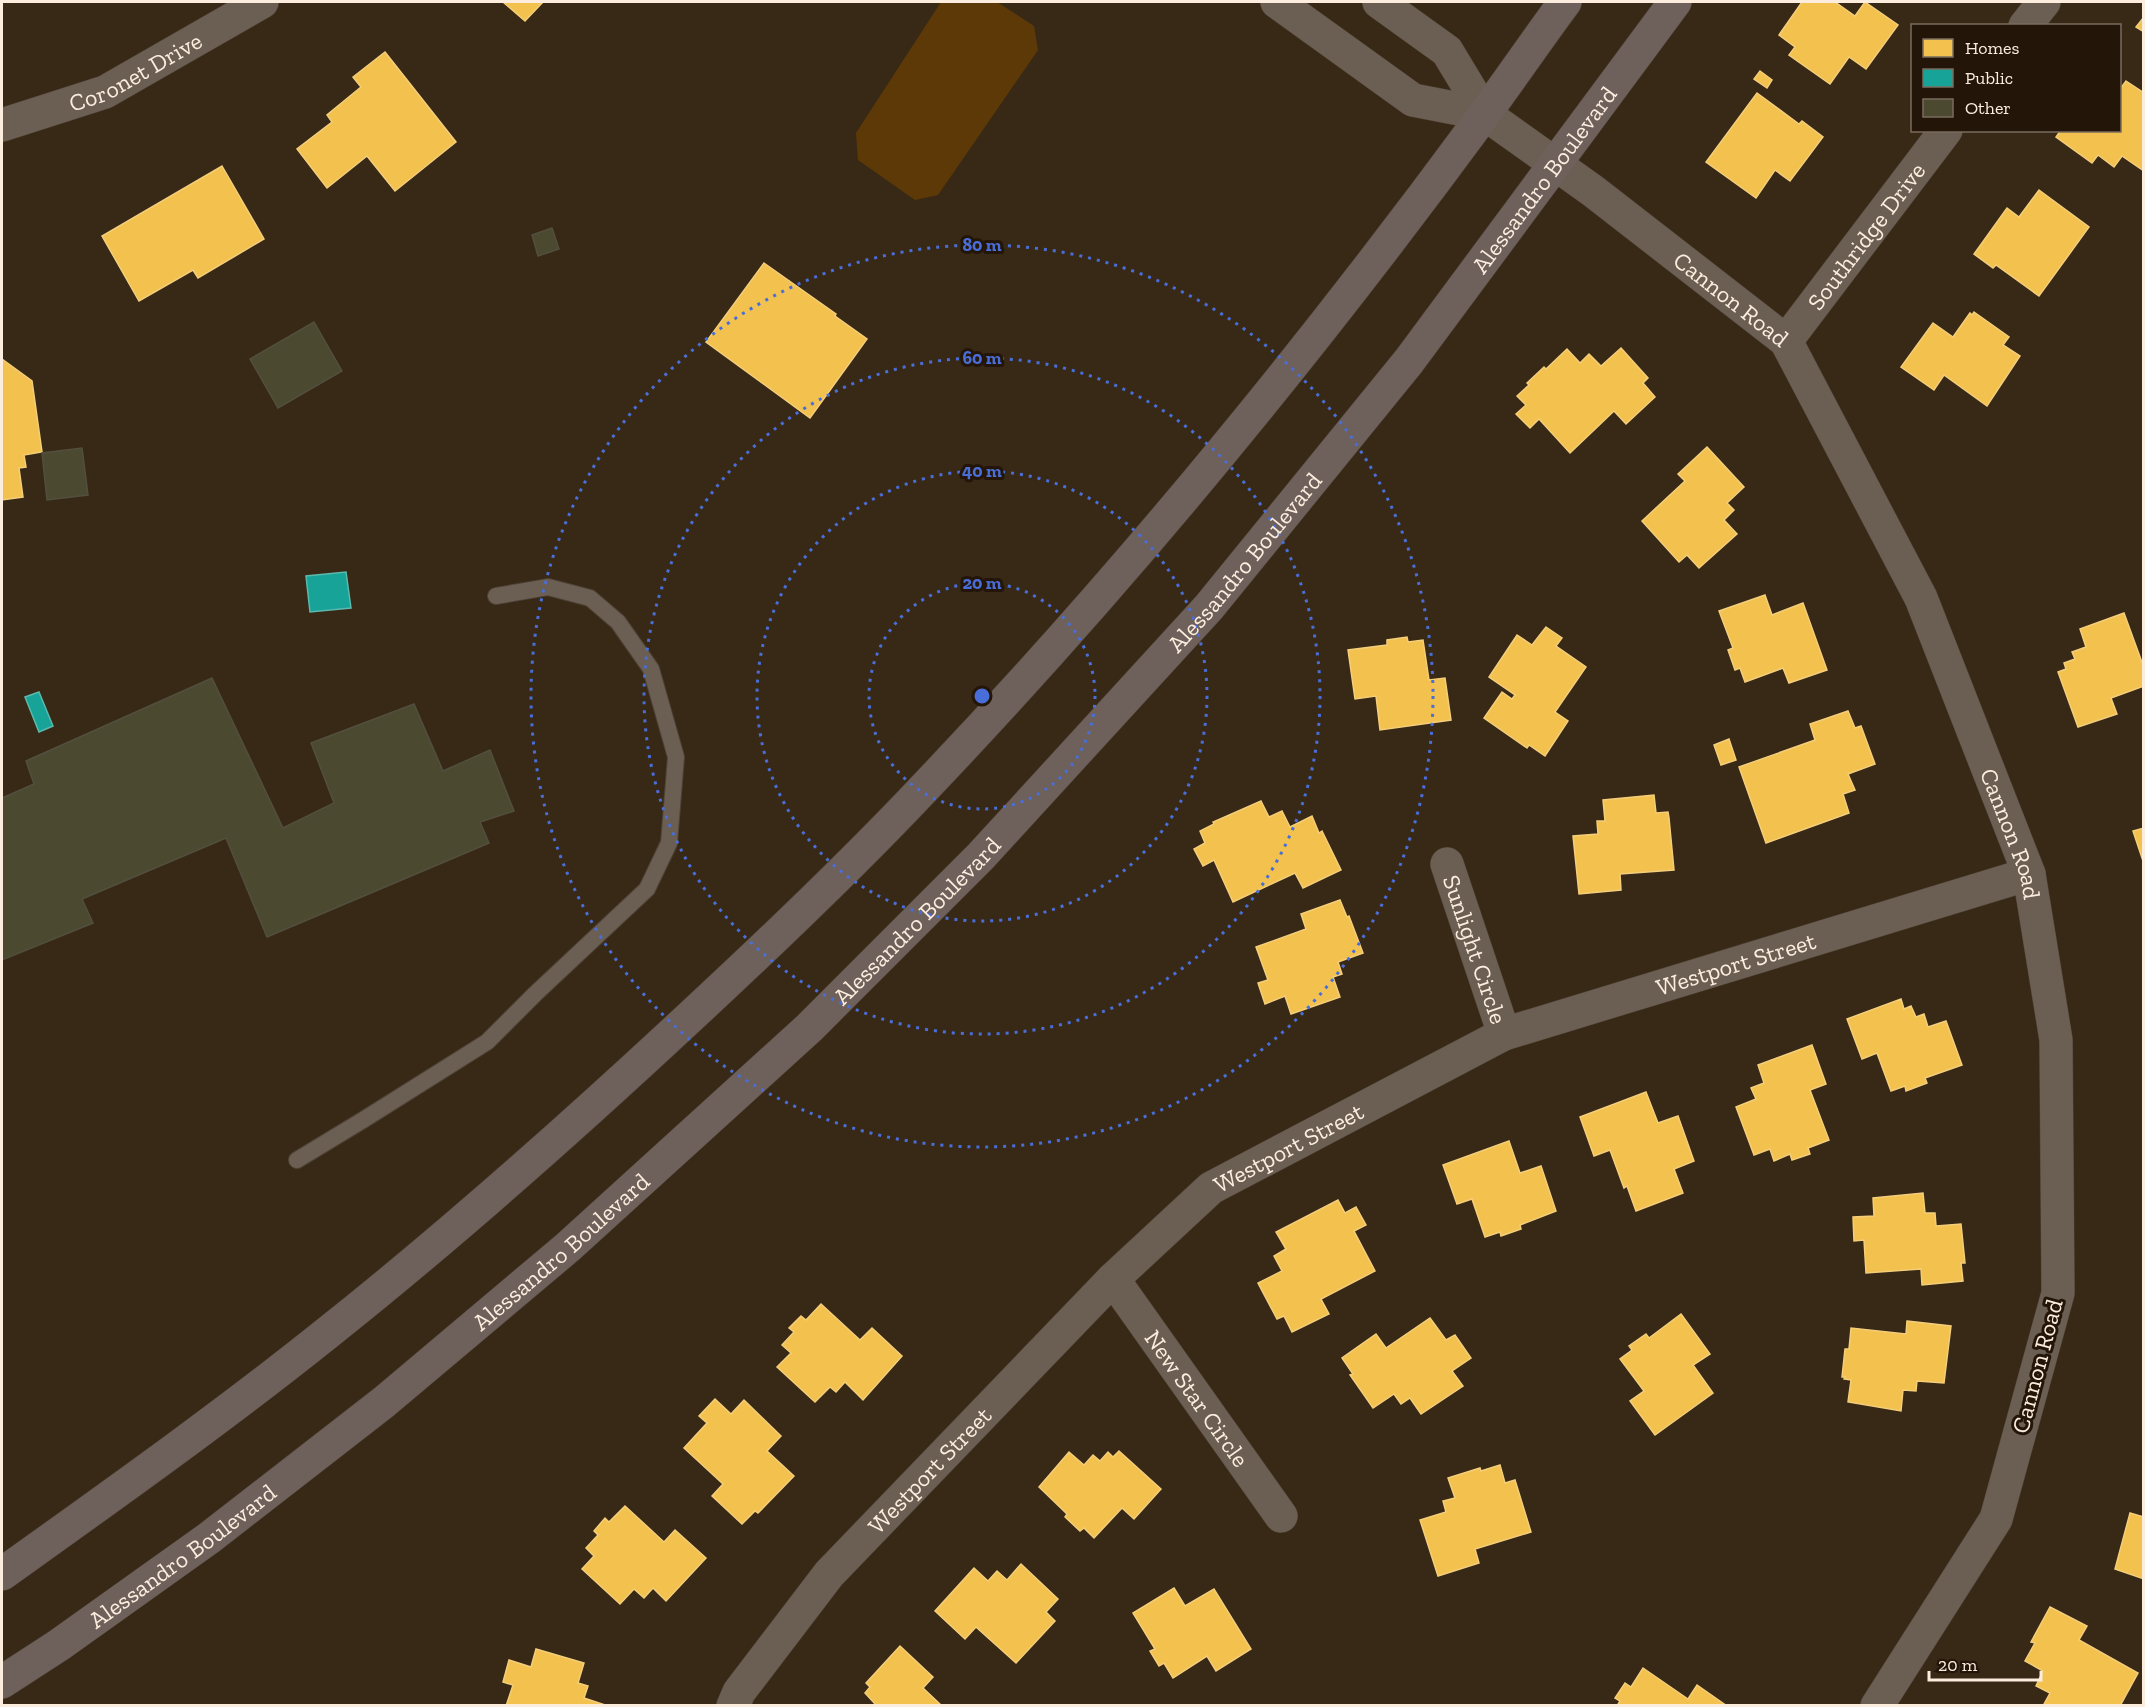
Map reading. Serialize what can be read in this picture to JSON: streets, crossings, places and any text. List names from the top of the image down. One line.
{"streets":{"main road":["Alessandro Boulevard"],"street":["Coronet Drive","Southridge Drive","Cannon Road","Sunlight Circle","Westport Street","New Star Circle"]},"crossings":[["Alessandro Boulevard","Cannon Road"],["Southridge Drive","Cannon Road"],["Cannon Road","Westport Street"],["Sunlight Circle","Westport Street"],["Westport Street","New Star Circle"]],"legend":["Homes","Public","Other"],"scale_bar":"20 m","rings":["80 m","60 m","40 m","20 m"]}
